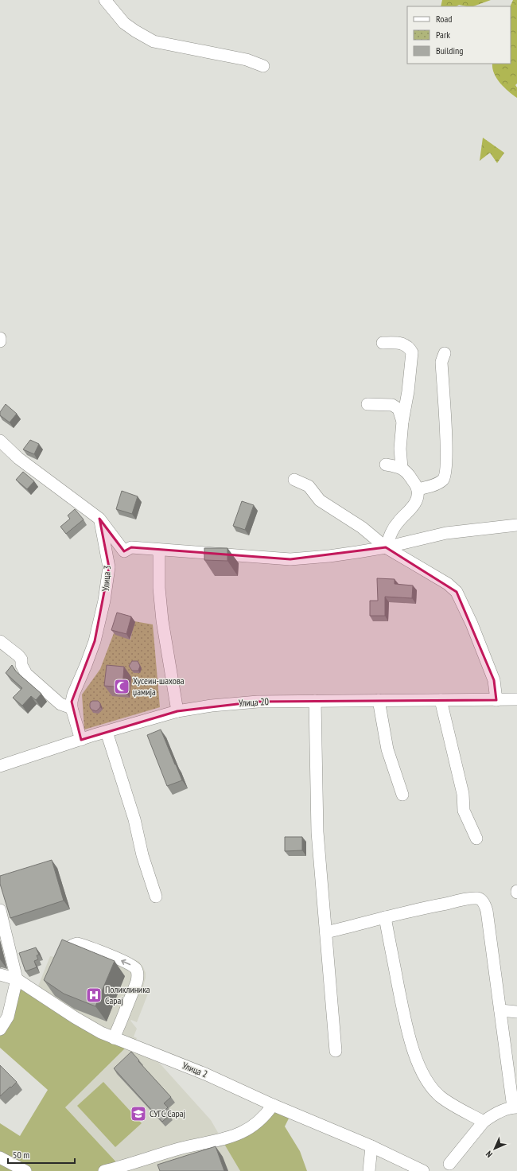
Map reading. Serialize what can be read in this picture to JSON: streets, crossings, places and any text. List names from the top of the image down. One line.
{"streets":{"street":["Улица 3","Улица 20","Улица 2"]},"crossings":[["Улица 3","Улица 20"]],"places":{"mosque":["Хусеин-шахова џамија"],"hospital":["Поликлиника Сарај"],"school or university":["СУГС Сарај"]},"legend":["Road","Park","Building"],"scale_bar":"50 m","north":"bottom left"}
